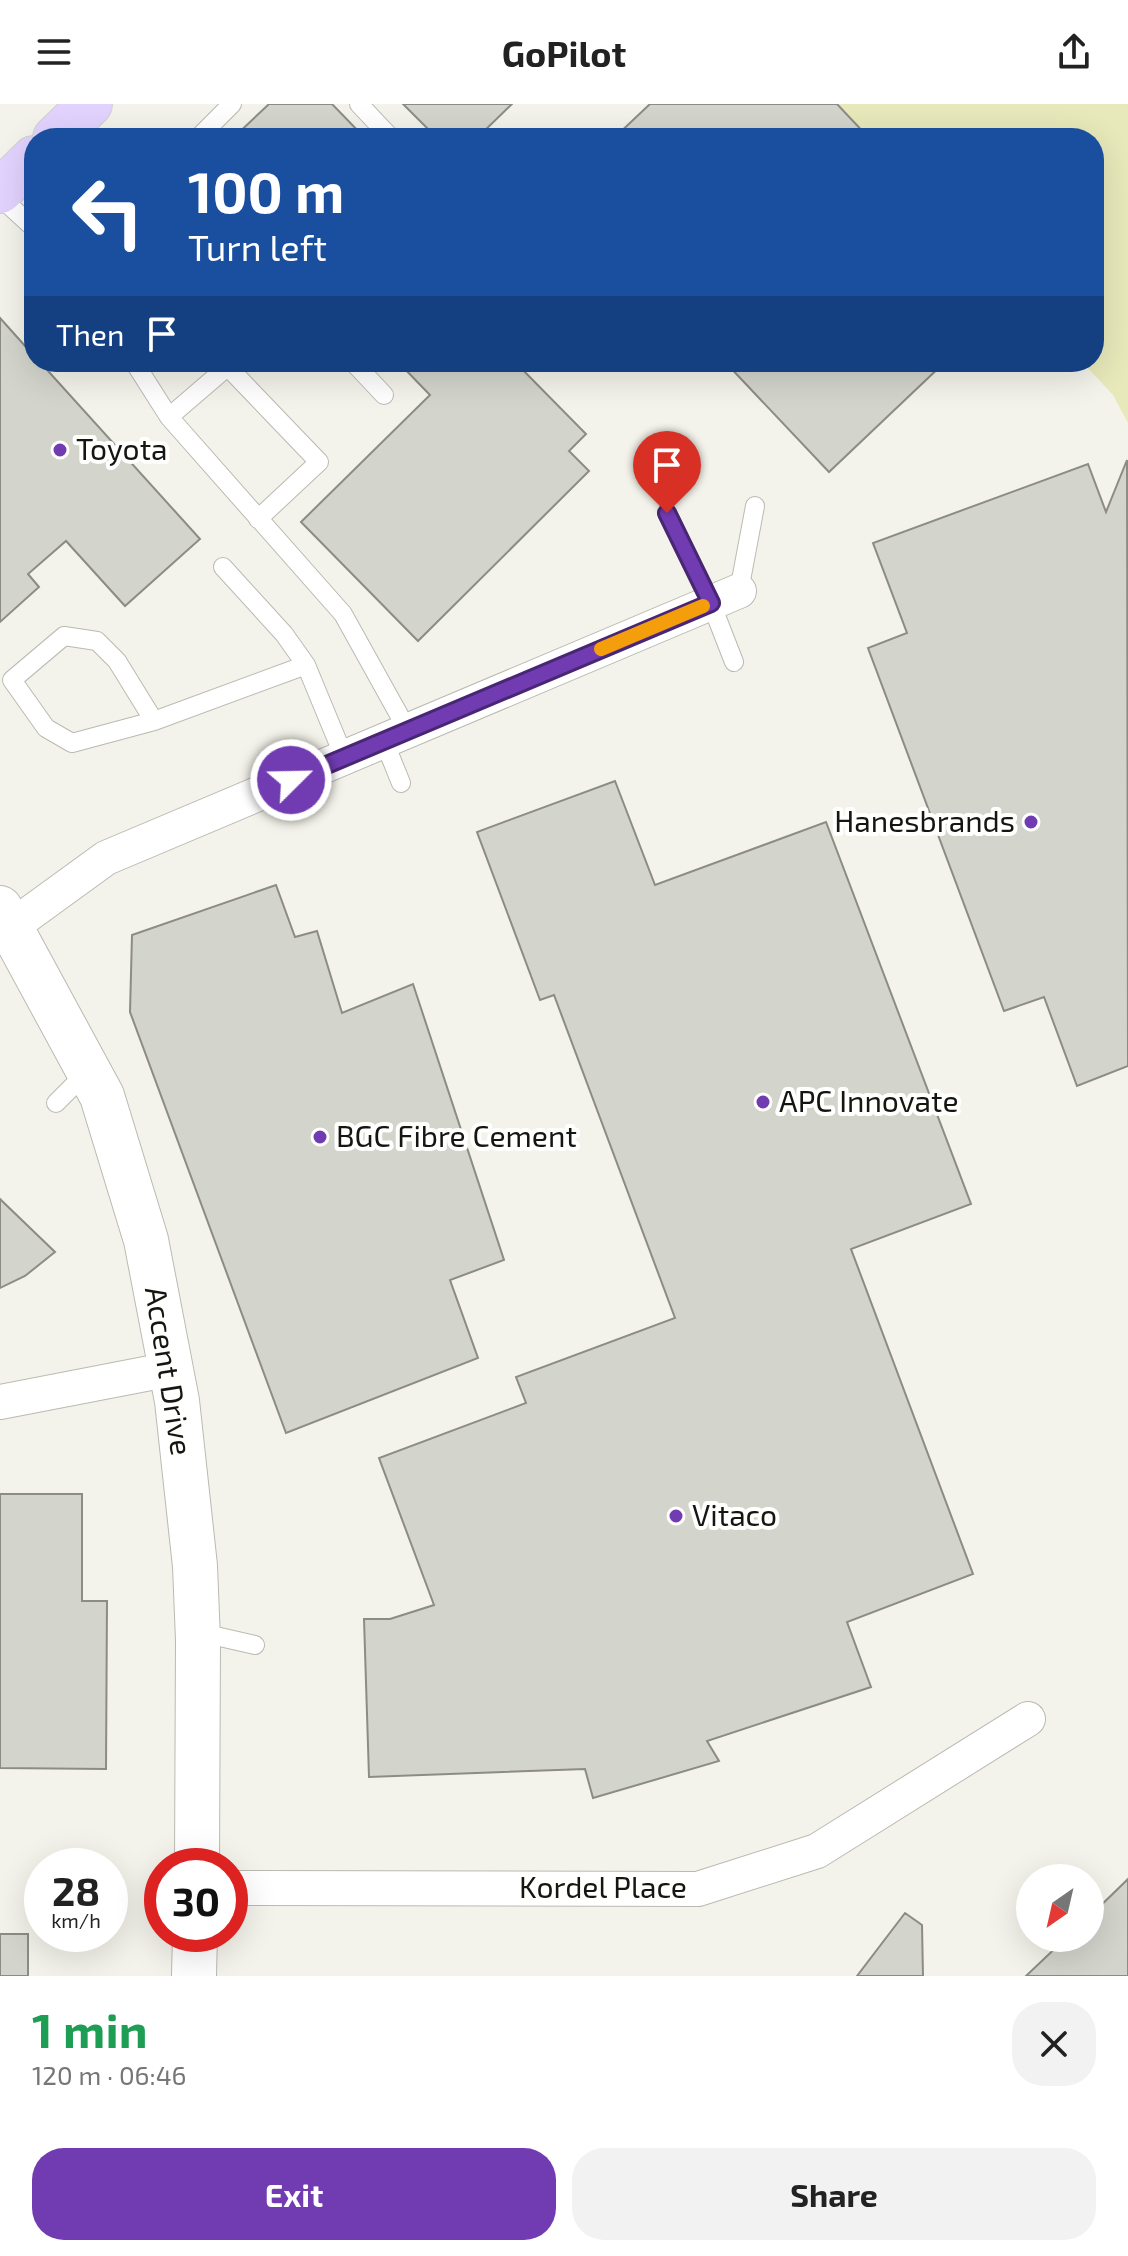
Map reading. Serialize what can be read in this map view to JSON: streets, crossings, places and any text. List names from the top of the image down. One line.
{"streets":{"main road":["Accent Drive"],"street":["Kordel Place"]},"places":["Toyota","Hanesbrands","APC Innovate","BGC Fibre Cement","Vitaco"],"north":"bottom left","page":{"header":"GoPilot","turn":["100 m","Turn left"],"then":"Then","speed":"28 km/h","limit":"30","heading":["1 min","120 m · 06:46"],"buttons":["Exit","Share"]}}
